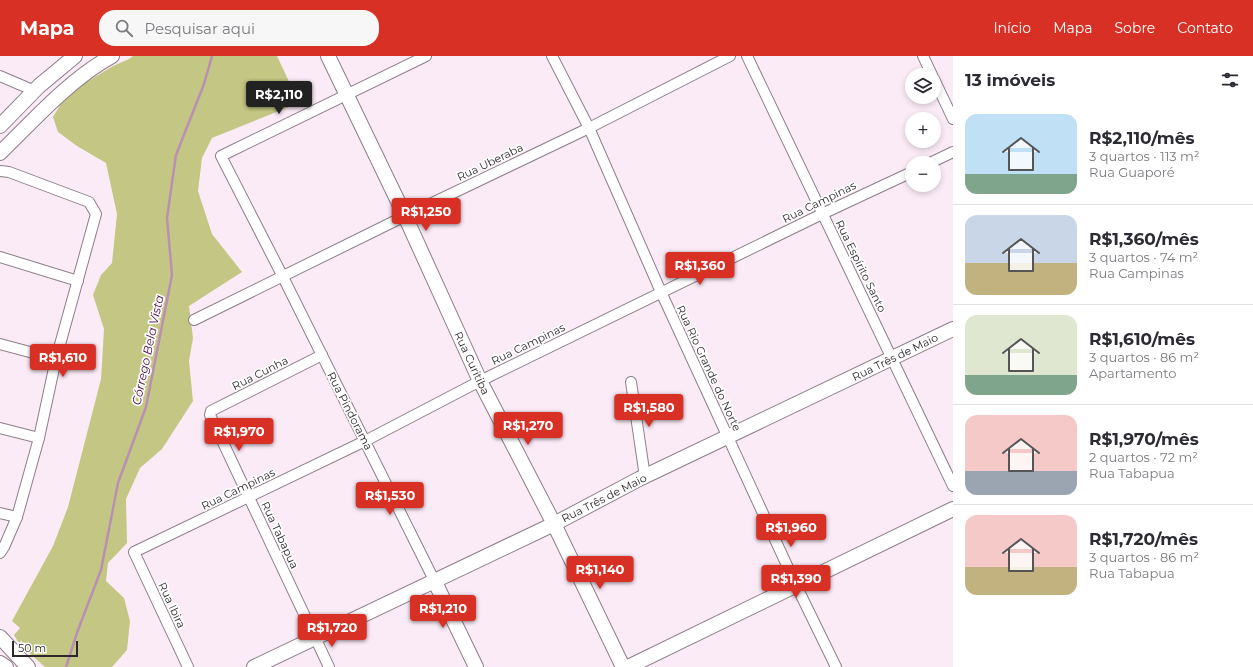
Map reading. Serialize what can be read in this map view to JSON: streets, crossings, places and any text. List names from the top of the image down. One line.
{"streets":{"street":["Rua Uberaba","Rua Campinas","Rua Espírito Santo","Rua Três de Maio","Rua Curitiba","Rua Rio Grande do Norte","Rua Cunha","Rua Pindorama","Rua Tabapua","Rua Ibira"]},"crossings":[["Rua Uberaba","Rua Curitiba"],["Rua Uberaba","Rua Rio Grande do Norte"],["Rua Uberaba","Rua Pindorama"],["Rua Campinas","Rua Espírito Santo"],["Rua Campinas","Rua Curitiba"],["Rua Campinas","Rua Rio Grande do Norte"],["Rua Campinas","Rua Pindorama"],["Rua Campinas","Rua Tabapua"],["Rua Campinas","Rua Ibira"],["Rua Espírito Santo","Rua Três de Maio"],["Rua Três de Maio","Rua Curitiba"],["Rua Três de Maio","Rua Rio Grande do Norte"],["Rua Três de Maio","Rua Pindorama"],["Rua Três de Maio","Rua Tabapua"],["Rua Curitiba","Rua Pindorama"],["Rua Cunha","Rua Pindorama"],["Rua Cunha","Rua Tabapua"]],"water":["Córrego Bela Vista"],"scale_bar":"50 m","page":{"header":"Mapa","search":"Pesquisar aqui","nav":["Início","Mapa","Sobre","Contato"],"heading":"13 imóveis","map_buttons":["+","−"],"price":["R$2,110","R$1,250","R$1,360","R$1,610","R$1,580","R$1,270","R$1,970","R$1,530","R$1,960","R$1,140","R$1,390","R$1,210","R$1,720"],"list":[{"name":"R$2,110/mês","note":"3 quartos · 113 m² · Rua Guaporé"},{"name":"R$1,360/mês","note":"3 quartos · 74 m² · Rua Campinas"},{"name":"R$1,610/mês","note":"3 quartos · 86 m² · Apartamento"},{"name":"R$1,970/mês","note":"2 quartos · 72 m² · Rua Tabapua"},{"name":"R$1,720/mês","note":"3 quartos · 86 m² · Rua Tabapua"}],"scale":"50 m"}}
